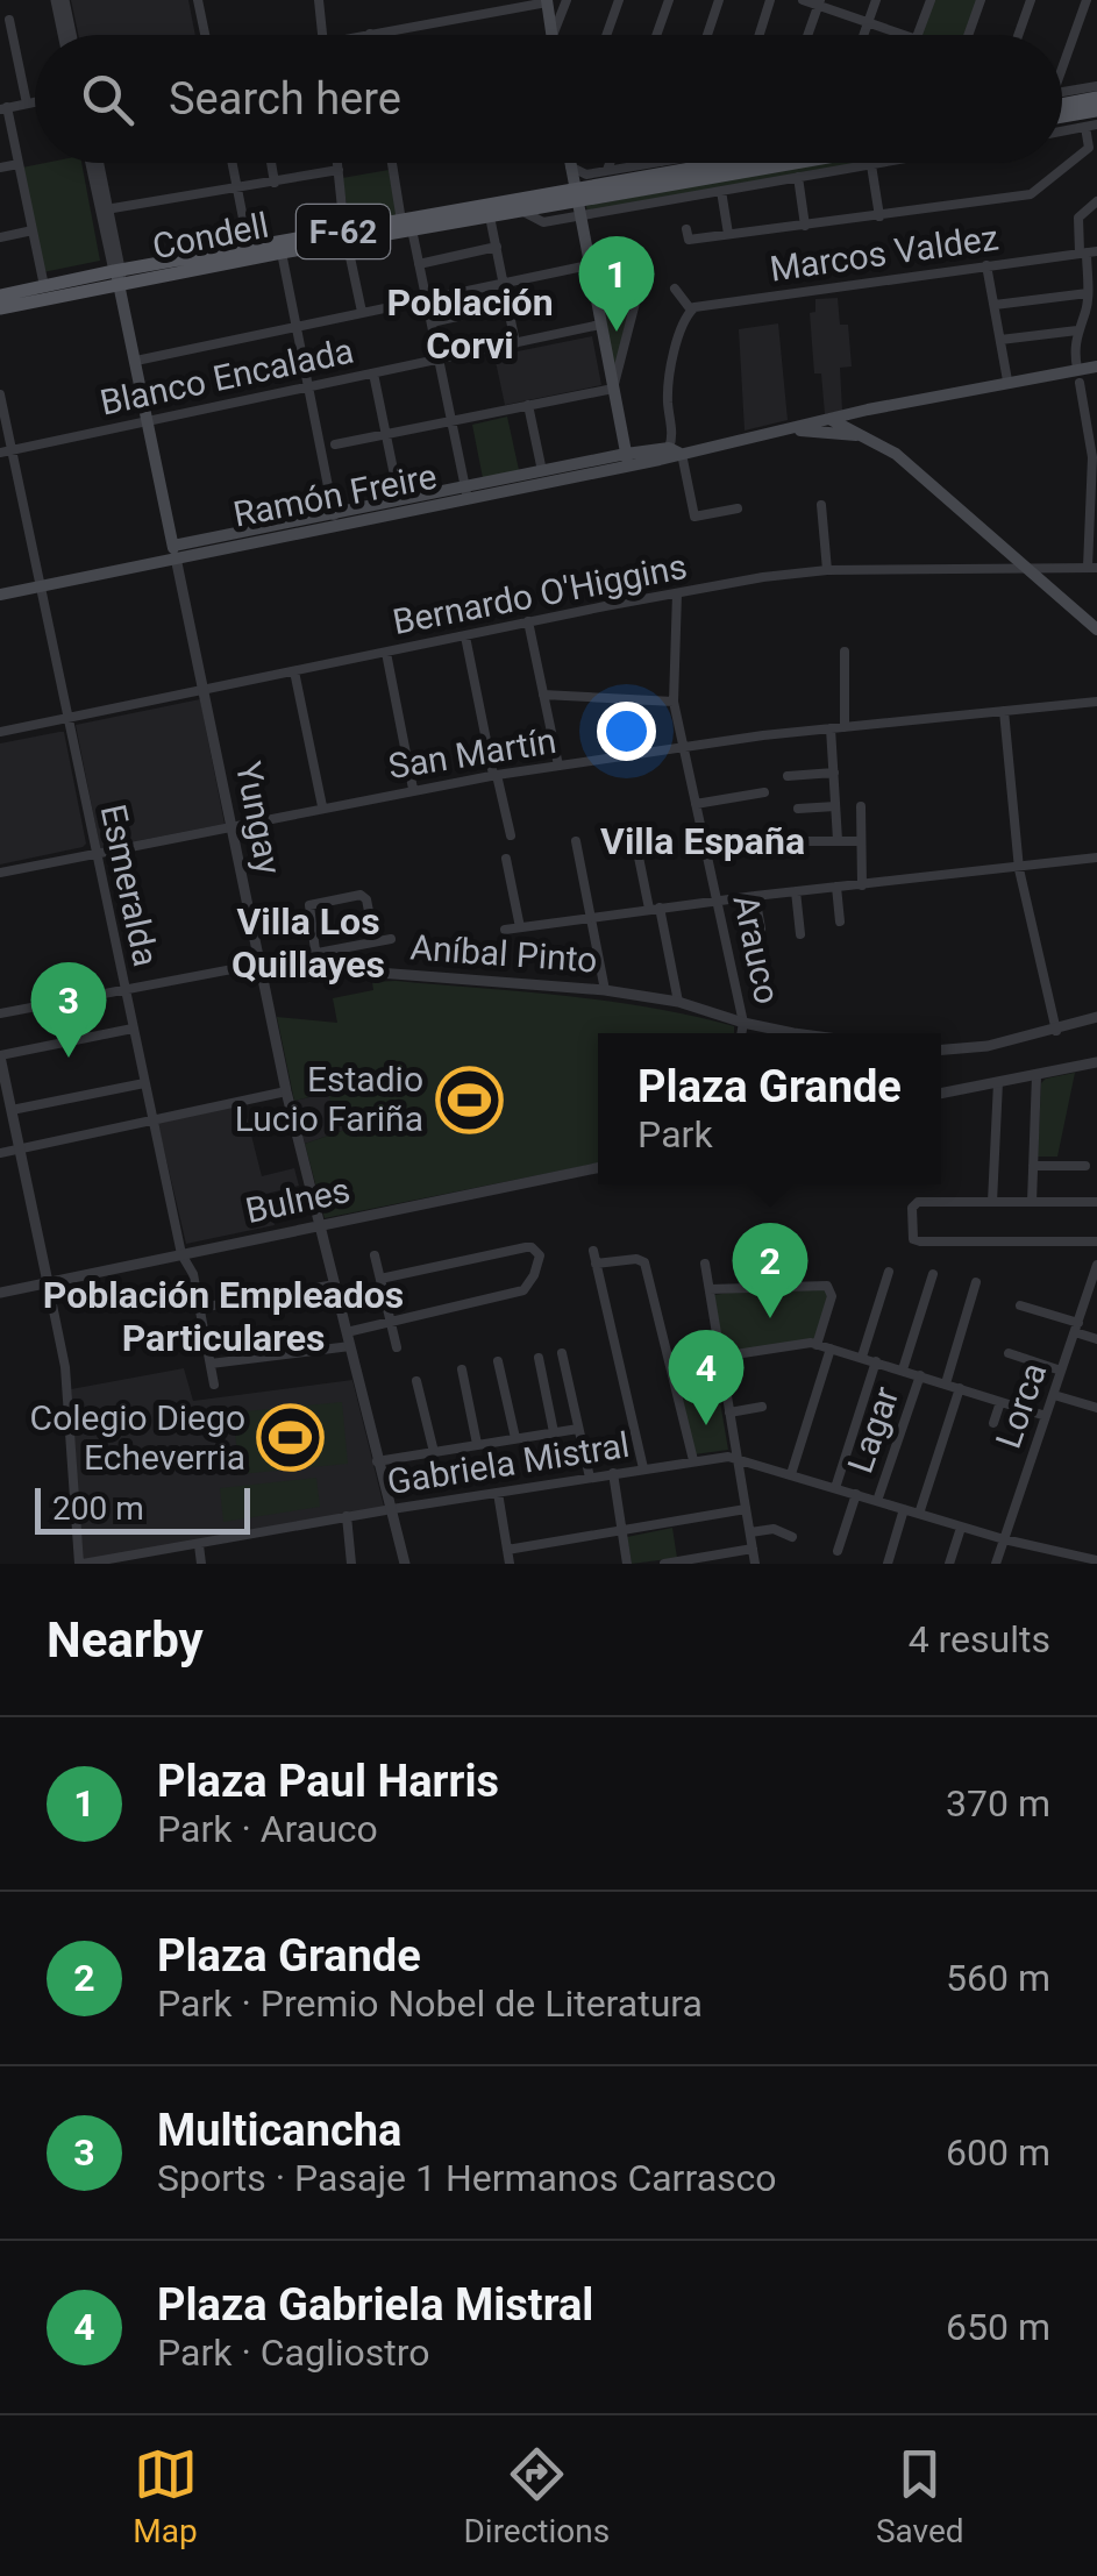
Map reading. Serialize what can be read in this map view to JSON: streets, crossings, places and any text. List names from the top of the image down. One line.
{"streets":{"main road":["F-62","Condell","Ramón Freire","Yungay"],"street":["Marcos Valdez","Blanco Encalada","Bernardo O'Higgins","San Martín","Esmeralda","Arauco","Aníbal Pinto","Bulnes","Lorca","Lagar","Gabriela Mistral"]},"crossings":[["Condell","Yungay"],["Blanco Encalada","Yungay"],["Blanco Encalada","Esmeralda"],["Ramón Freire","Yungay"],["Ramón Freire","Esmeralda"],["Bernardo O'Higgins","Yungay"],["Bernardo O'Higgins","Esmeralda"],["Bernardo O'Higgins","Arauco"],["San Martín","Yungay"],["San Martín","Esmeralda"],["San Martín","Arauco"],["Yungay","Aníbal Pinto"],["Yungay","Bulnes"],["Yungay","Gabriela Mistral"],["Esmeralda","Aníbal Pinto"],["Esmeralda","Bulnes"],["Arauco","Aníbal Pinto"],["Lorca","Gabriela Mistral"],["Lagar","Gabriela Mistral"]],"districts":["Población Corvi","Villa España","Villa Los Quillayes","Población Empleados Particulares"],"places":{"sports":["Estadio Lucio Fariña","Colegio Diego Echeverria"]},"scale_bar":"200 m","page":{"search":"Search here","pins":["1","3","2","4"],"popup":["Plaza Grande","Park"],"scale":"200 m","heading":["Nearby","4 results"],"list":[{"mark":"1","name":"Plaza Paul Harris","note":"Park · Arauco","value":"370 m"},{"mark":"2","name":"Plaza Grande","note":"Park · Premio Nobel de Literatura","value":"560 m"},{"mark":"3","name":"Multicancha","note":"Sports · Pasaje 1 Hermanos Carrasco","value":"600 m"},{"mark":"4","name":"Plaza Gabriela Mistral","note":"Park · Cagliostro","value":"650 m"}],"nav":["Map","Directions","Saved"]}}
